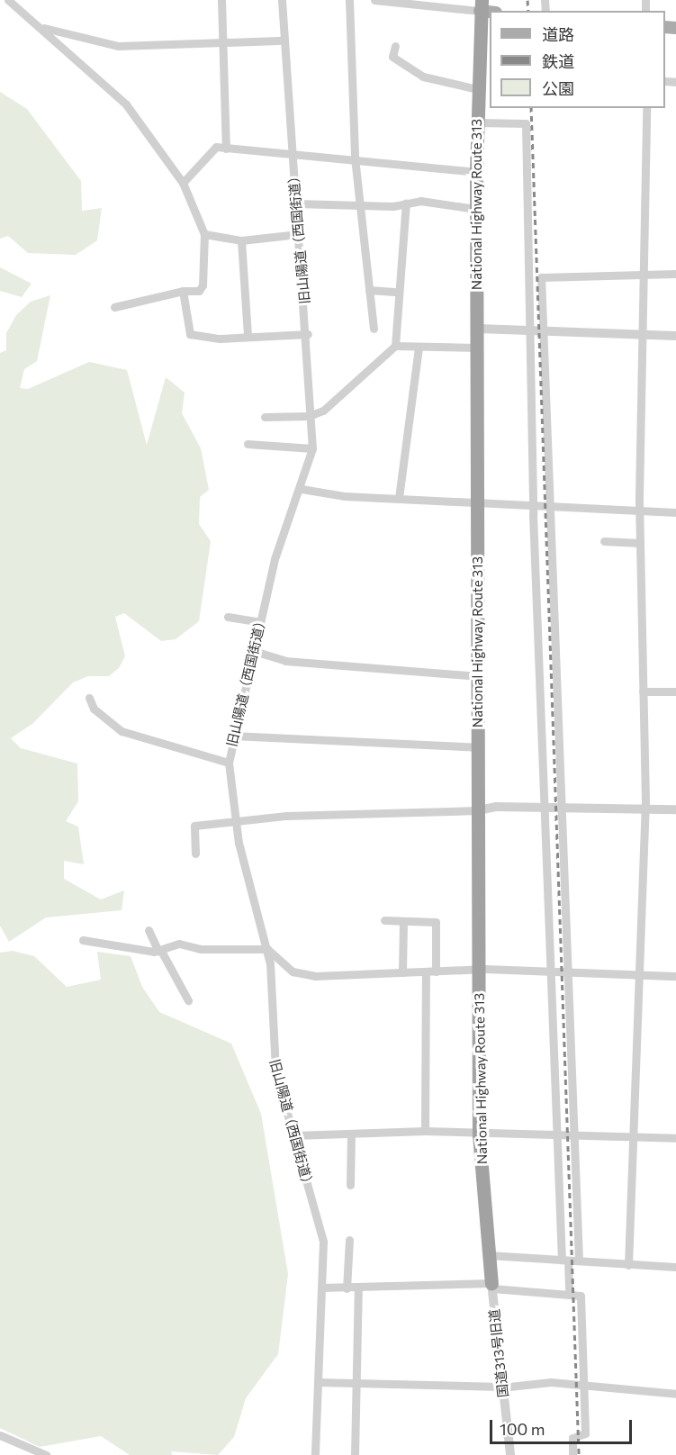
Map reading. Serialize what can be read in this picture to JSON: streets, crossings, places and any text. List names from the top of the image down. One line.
{"streets":{"highway":["National Highway Route 313"],"street":["旧山陽道（西国街道）","国道313号旧道"]},"crossings":[["National Highway Route 313","国道313号旧道"]],"legend":["道路","鉄道","公園"],"scale_bar":"100 m"}
